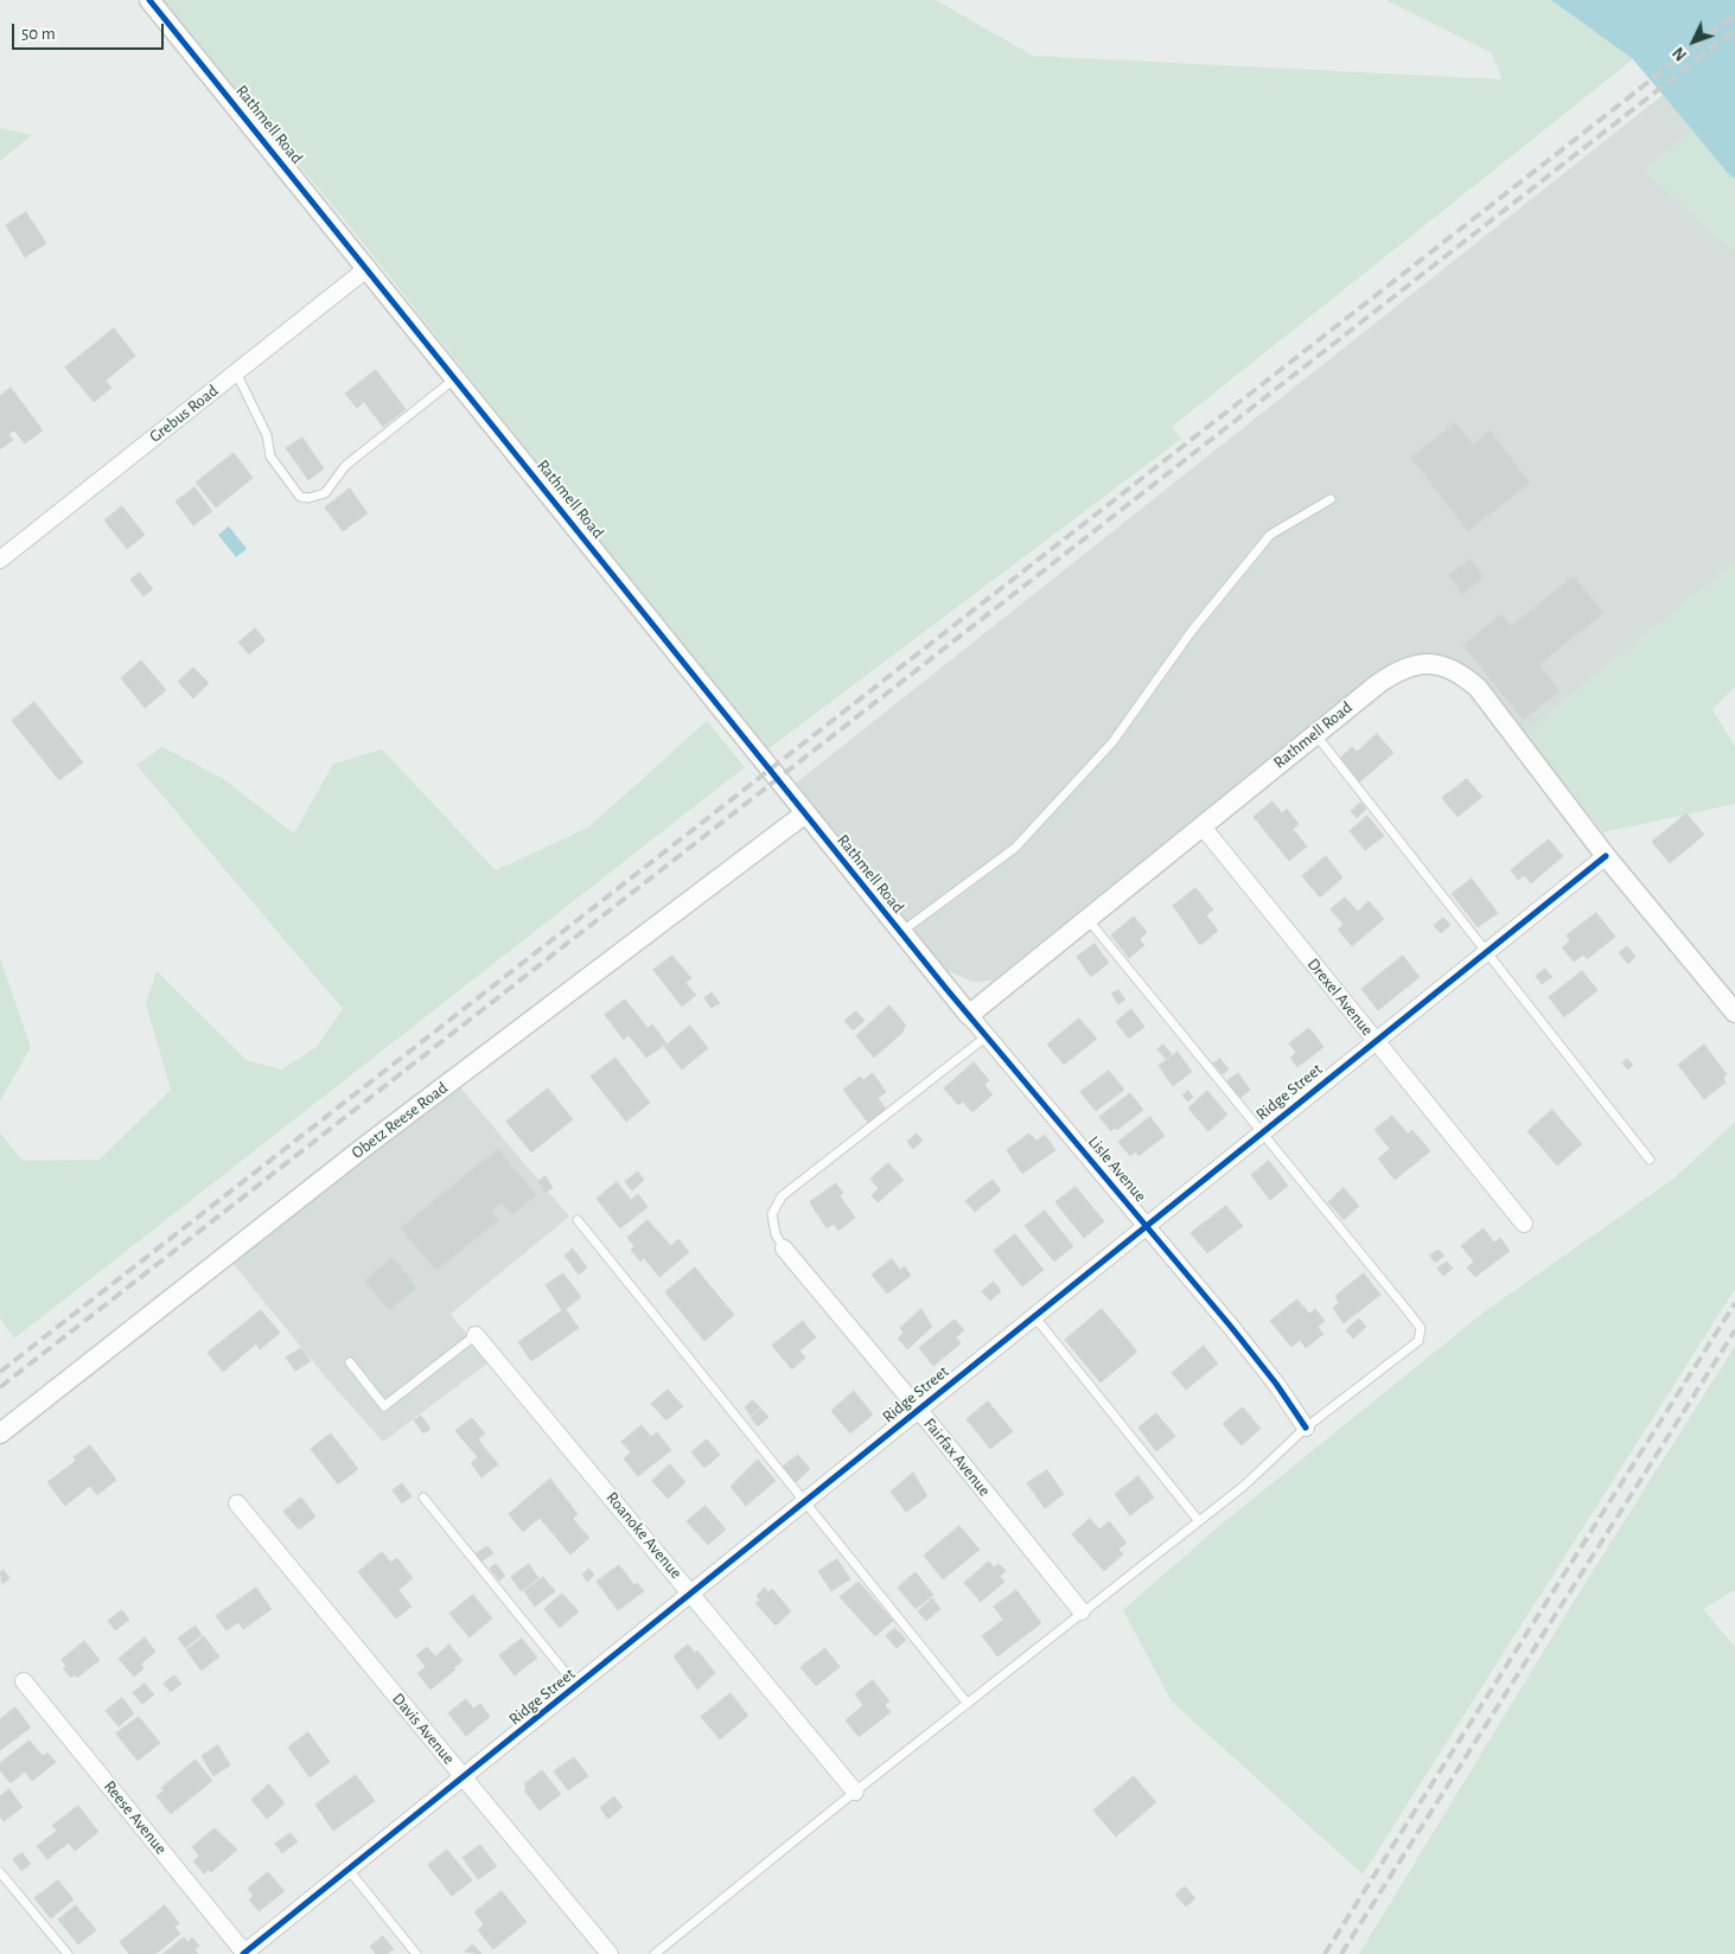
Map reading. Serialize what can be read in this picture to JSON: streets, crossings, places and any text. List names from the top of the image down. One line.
{"streets":{"street":["Rathmell Road","Grebus Road","Drexel Avenue","Ridge Street","Obetz Reese Road","Lisle Avenue","Fairfax Avenue","Roanoke Avenue","Davis Avenue","Reese Avenue"]},"crossings":[["Rathmell Road","Grebus Road"],["Rathmell Road","Drexel Avenue"],["Rathmell Road","Ridge Street"],["Rathmell Road","Obetz Reese Road"],["Rathmell Road","Lisle Avenue"],["Drexel Avenue","Ridge Street"],["Ridge Street","Lisle Avenue"],["Ridge Street","Fairfax Avenue"],["Ridge Street","Roanoke Avenue"],["Ridge Street","Davis Avenue"],["Ridge Street","Reese Avenue"]],"scale_bar":"50 m","north":"bottom left"}
